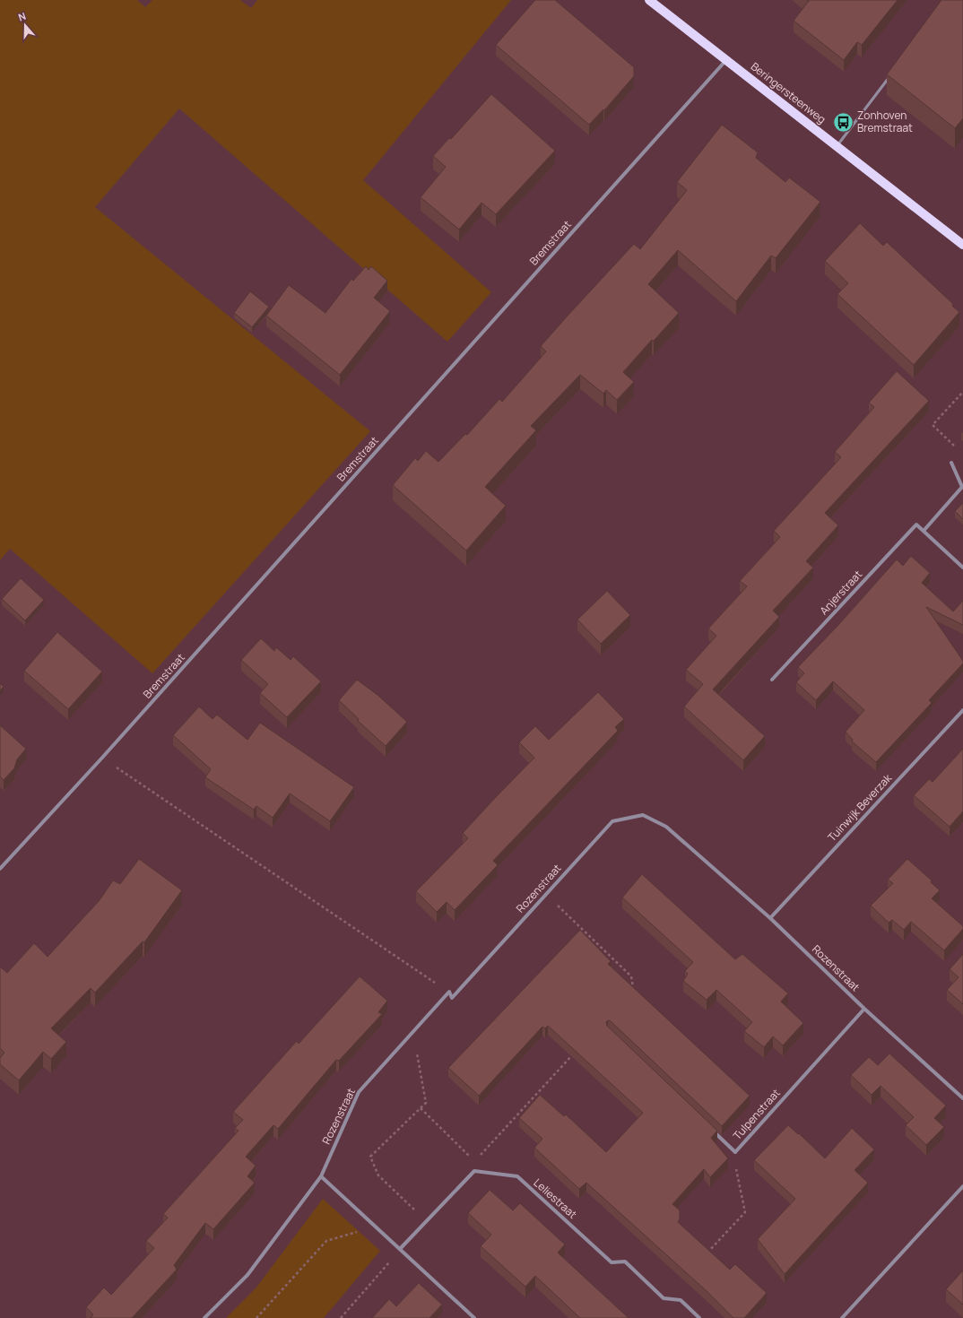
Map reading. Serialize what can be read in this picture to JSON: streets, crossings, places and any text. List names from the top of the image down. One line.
{"streets":{"main road":["Beringersteenweg"],"street":["Bremstraat","Anjerstraat","Tuinwijk Beverzak","Rozenstraat","Tulpenstraat","Leliestraat"]},"crossings":[["Beringersteenweg","Bremstraat"],["Tuinwijk Beverzak","Rozenstraat"],["Rozenstraat","Tulpenstraat"]],"places":{"bus stop":["Zonhoven Bremstraat"]},"north":"top"}
